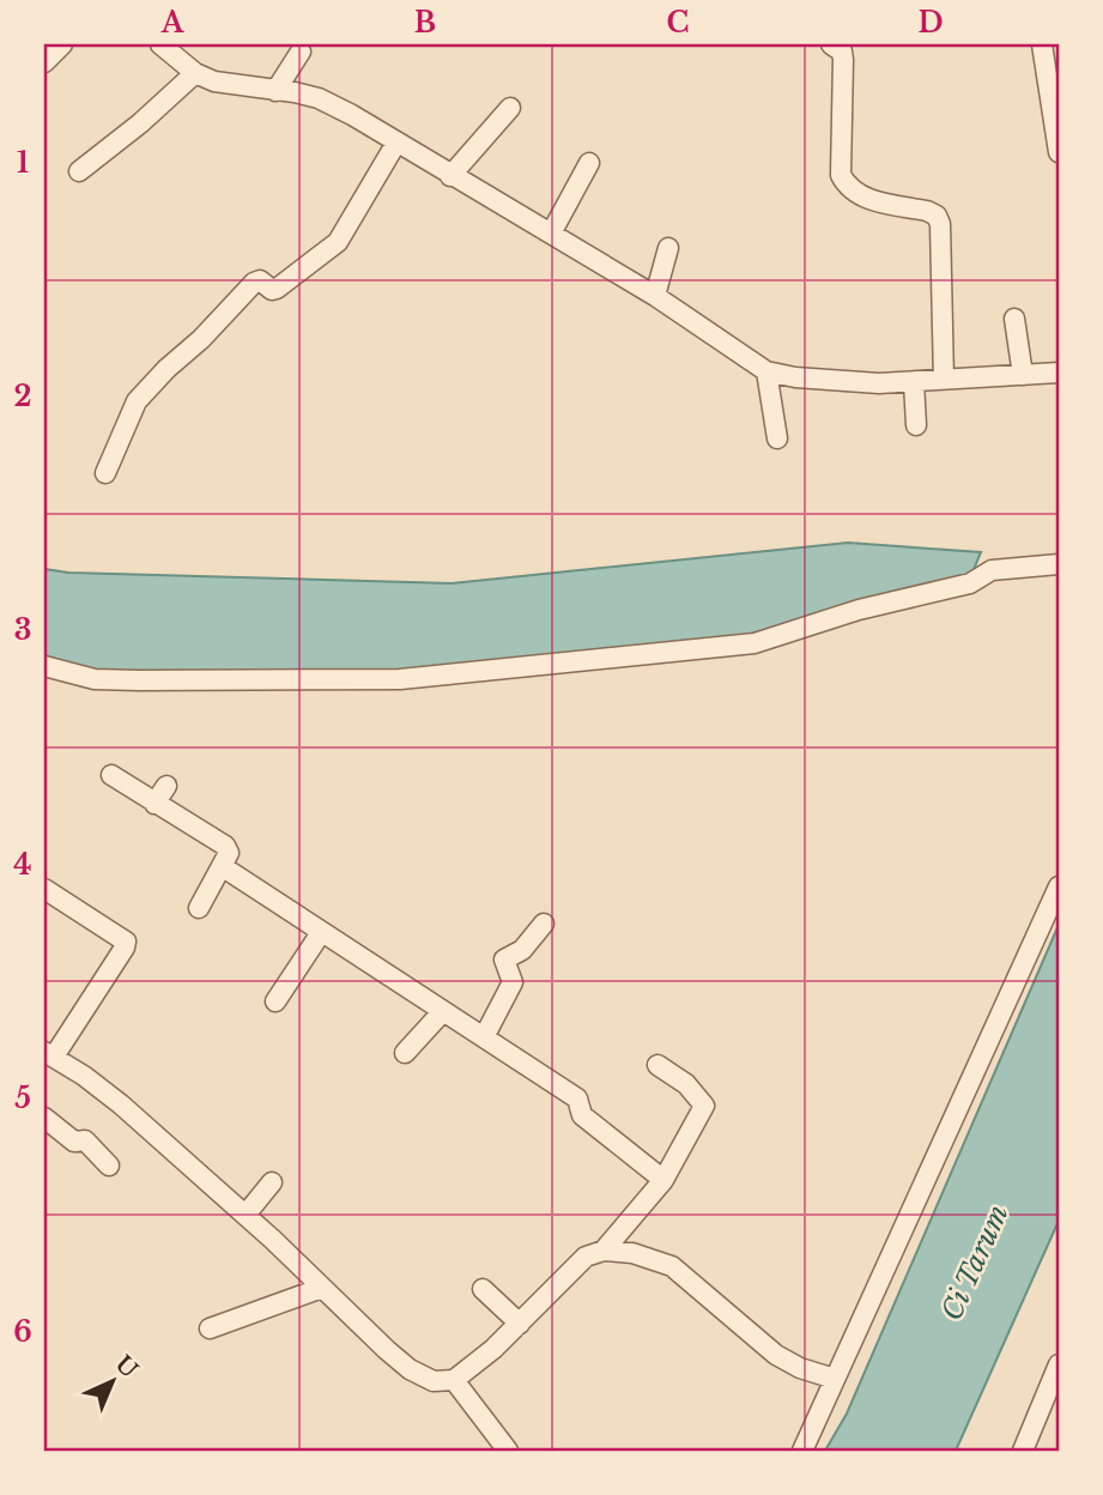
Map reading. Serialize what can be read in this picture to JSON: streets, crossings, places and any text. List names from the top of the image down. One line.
{"water":["Ci Tarum"],"north":"top right","grid":{"columns":["A","B","C","D"],"rows":["1","2","3","4","5","6"]}}
